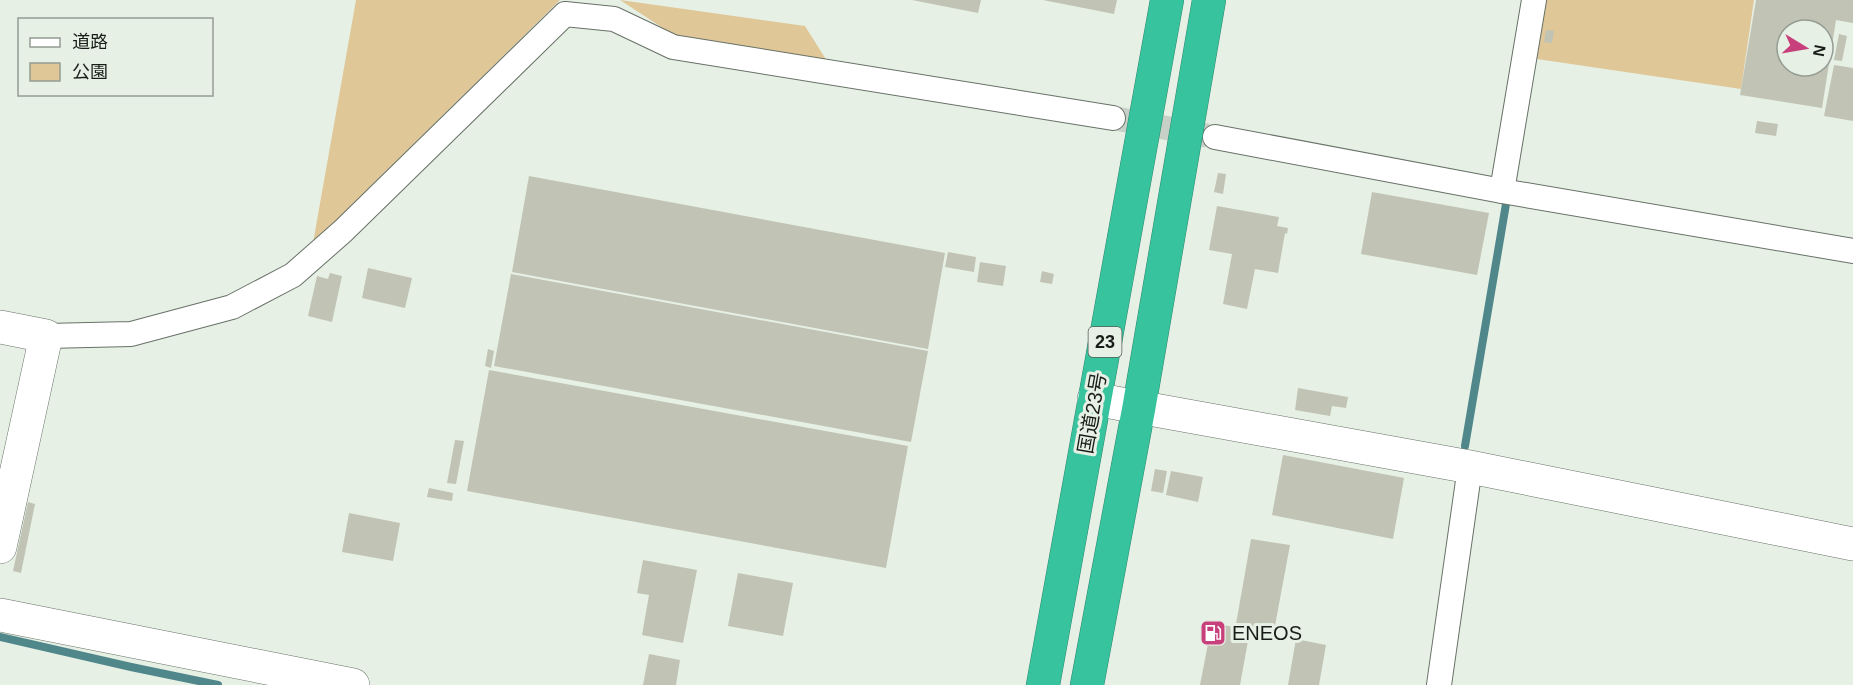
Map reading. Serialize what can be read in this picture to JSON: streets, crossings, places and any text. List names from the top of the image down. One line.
{"streets":{"highway":["23","国道23号"]},"places":{"fuel station":["ENEOS"]},"legend":["道路","公園"],"north":"right"}
